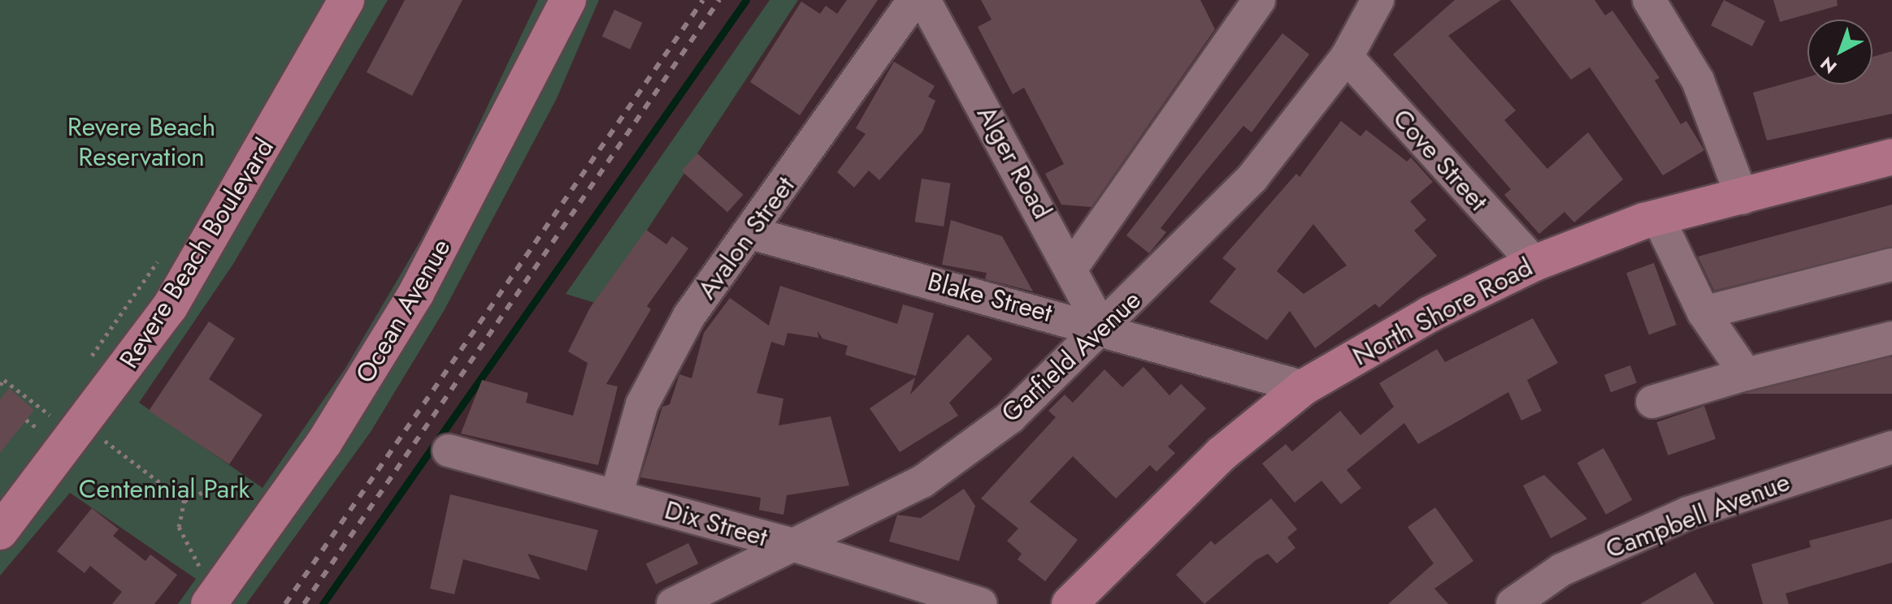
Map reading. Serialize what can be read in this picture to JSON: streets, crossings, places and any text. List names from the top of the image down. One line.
{"streets":{"main road":["Revere Beach Boulevard","Ocean Avenue","North Shore Road"],"street":["Cove Street","Alger Road","Avalon Street","Blake Street","Garfield Avenue","Campbell Avenue","Dix Street"]},"crossings":[["Cove Street","North Shore Road"],["Cove Street","Garfield Avenue"],["Alger Road","Blake Street"],["Alger Road","Garfield Avenue"],["Avalon Street","Blake Street"],["Avalon Street","Dix Street"],["Blake Street","North Shore Road"],["Blake Street","Garfield Avenue"],["Garfield Avenue","Dix Street"]],"parks":["Revere Beach Reservation","Centennial Park"],"north":"bottom left"}
